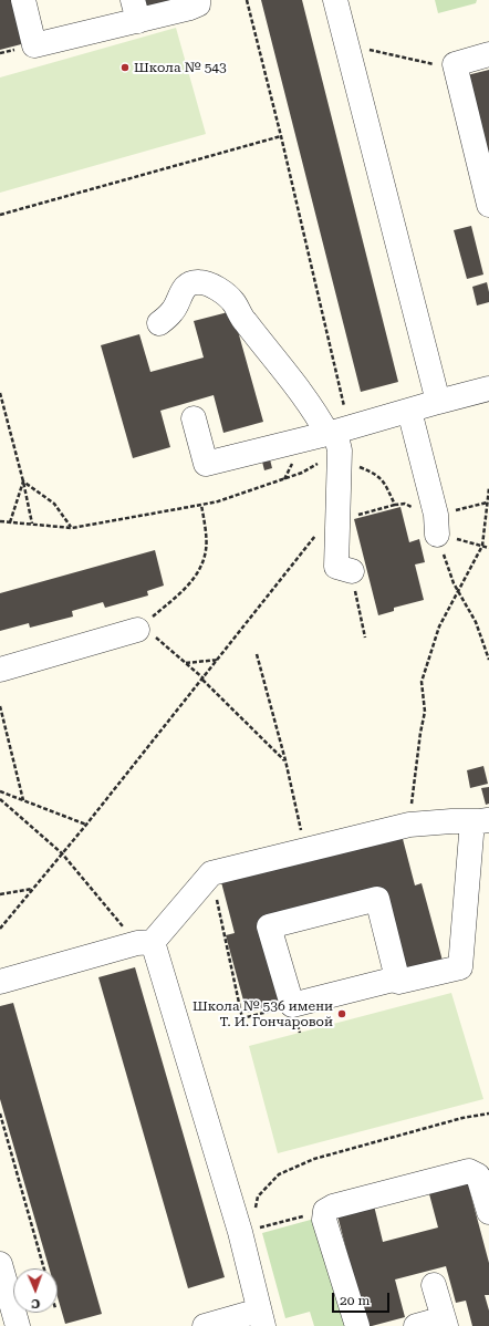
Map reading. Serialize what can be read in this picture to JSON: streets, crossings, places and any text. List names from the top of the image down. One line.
{"places":["Школа № 543","Школа № 536 имени Т. И. Гончаровой"],"scale_bar":"20 m","north":"bottom"}
